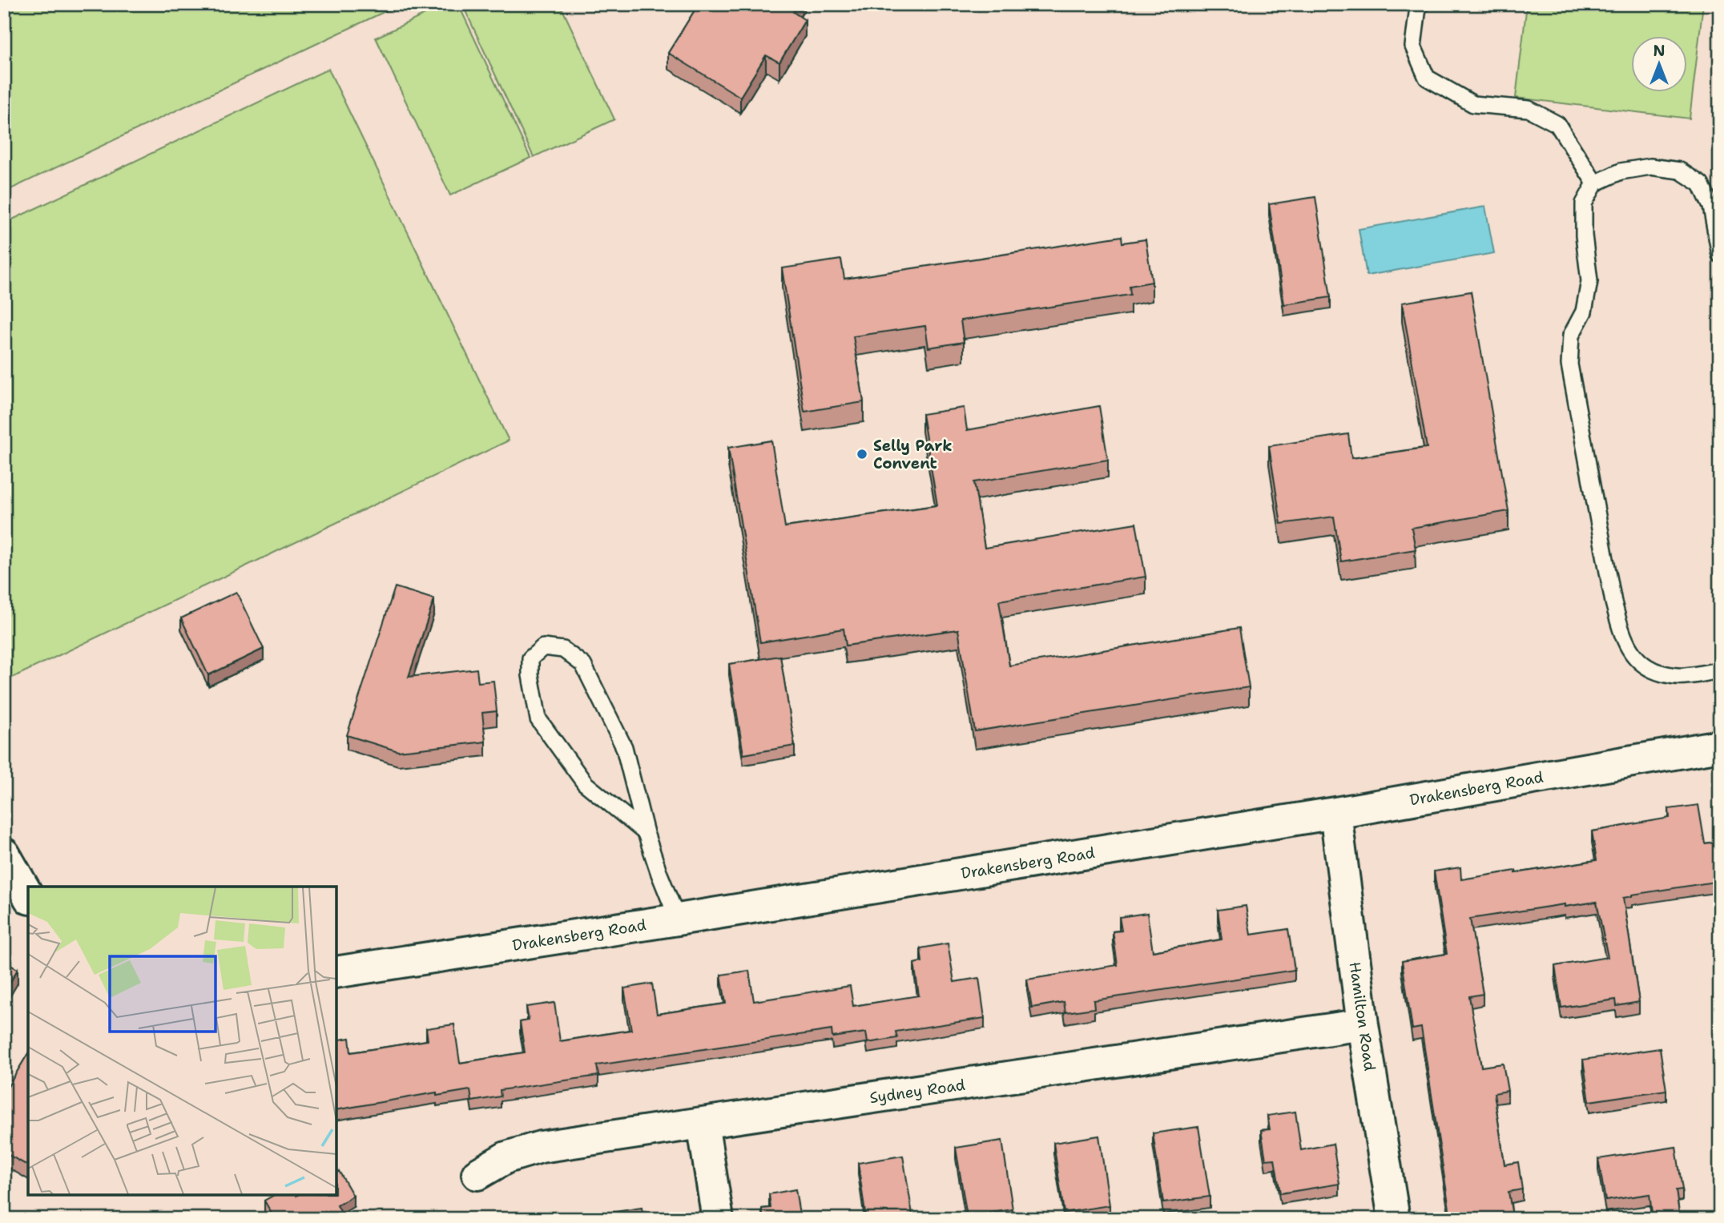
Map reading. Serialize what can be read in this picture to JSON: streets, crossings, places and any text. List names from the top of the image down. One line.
{"streets":{"street":["Drakensberg Road","Hamilton Road","Sydney Road"]},"crossings":[["Drakensberg Road","Hamilton Road"],["Hamilton Road","Sydney Road"]],"places":["Selly Park Convent"],"north":"top"}
